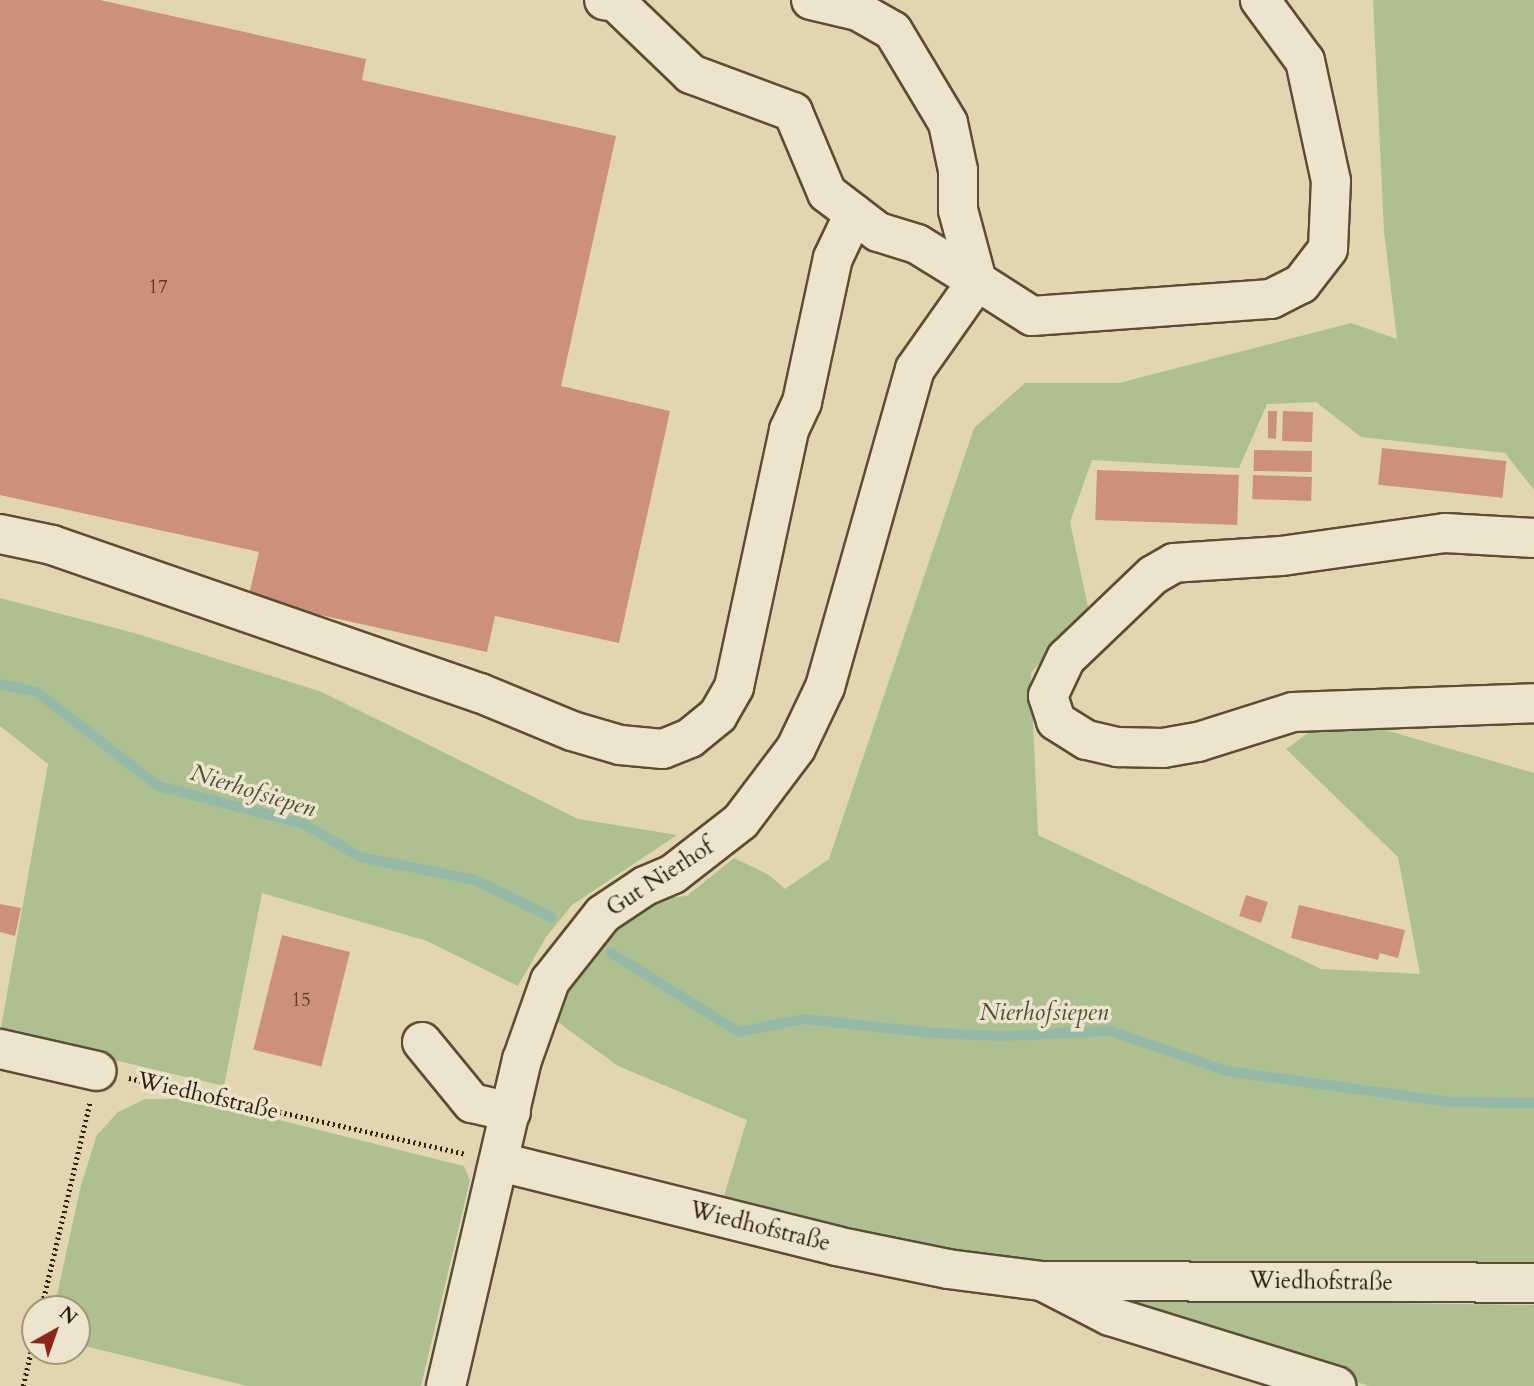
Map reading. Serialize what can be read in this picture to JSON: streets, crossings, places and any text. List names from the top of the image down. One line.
{"streets":{"street":["Gut Nierhof","Wiedhofstraße"]},"crossings":[["Gut Nierhof","Wiedhofstraße"]],"water":["Nierhofsiepen"],"house_numbers":["17","15"],"north":"top right"}
